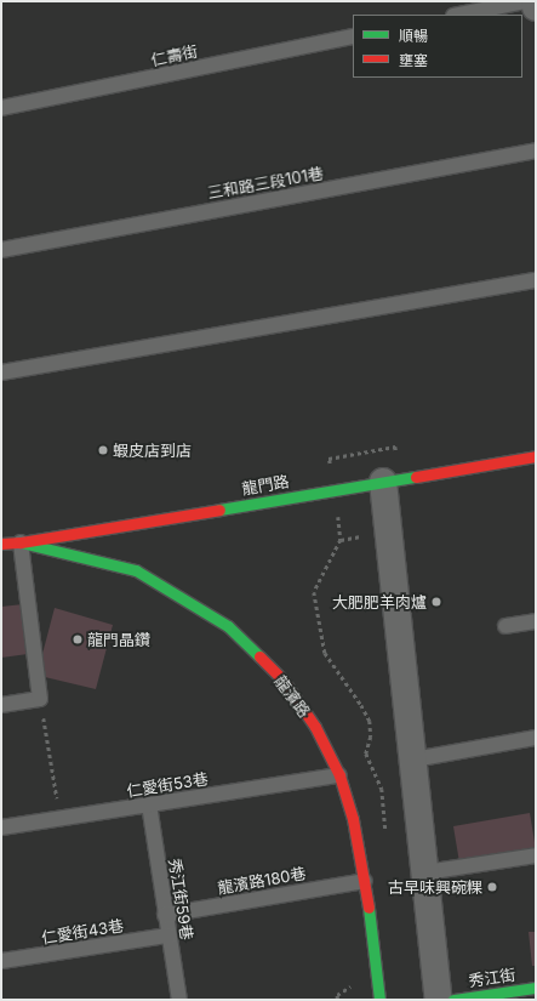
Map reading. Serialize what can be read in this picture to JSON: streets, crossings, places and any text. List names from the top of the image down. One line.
{"streets":{"street":["龍門路","龍濱路","秀江街"],"lane":["仁壽街","三和路三段101巷","仁愛街53巷","龍濱路180巷","秀江街59巷","仁愛街43巷"]},"crossings":[["龍門路","龍濱路"],["龍濱路","仁愛街53巷"],["龍濱路","龍濱路180巷"],["仁愛街53巷","秀江街59巷"],["龍濱路180巷","秀江街59巷"],["秀江街59巷","仁愛街43巷"]],"places":["蝦皮店到店","大肥肥羊肉爐","龍門晶鑽","古早味興碗粿"],"legend":["順暢","壅塞"]}
